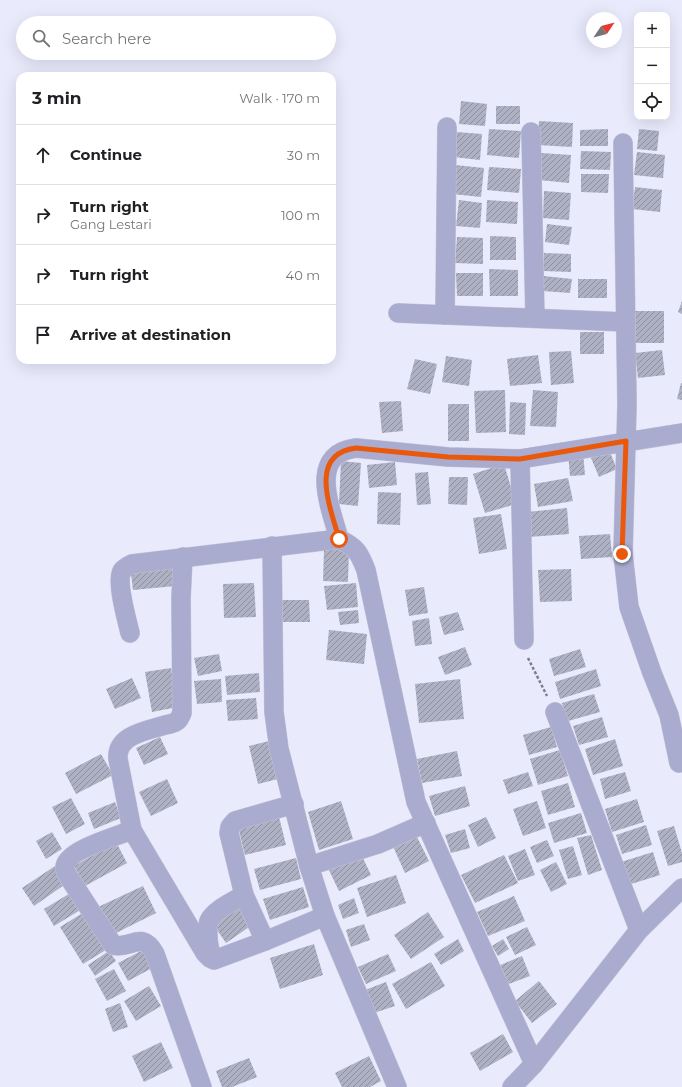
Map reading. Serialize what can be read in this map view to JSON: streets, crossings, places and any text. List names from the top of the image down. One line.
{"north":"top right","page":{"map_buttons":["+","−"],"search":"Search here","heading":["3 min","Walk · 170 m"],"list":[["Continue","30 m"],["Turn right","Gang Lestari","100 m"],["Turn right","40 m"],"Arrive at destination"]}}
